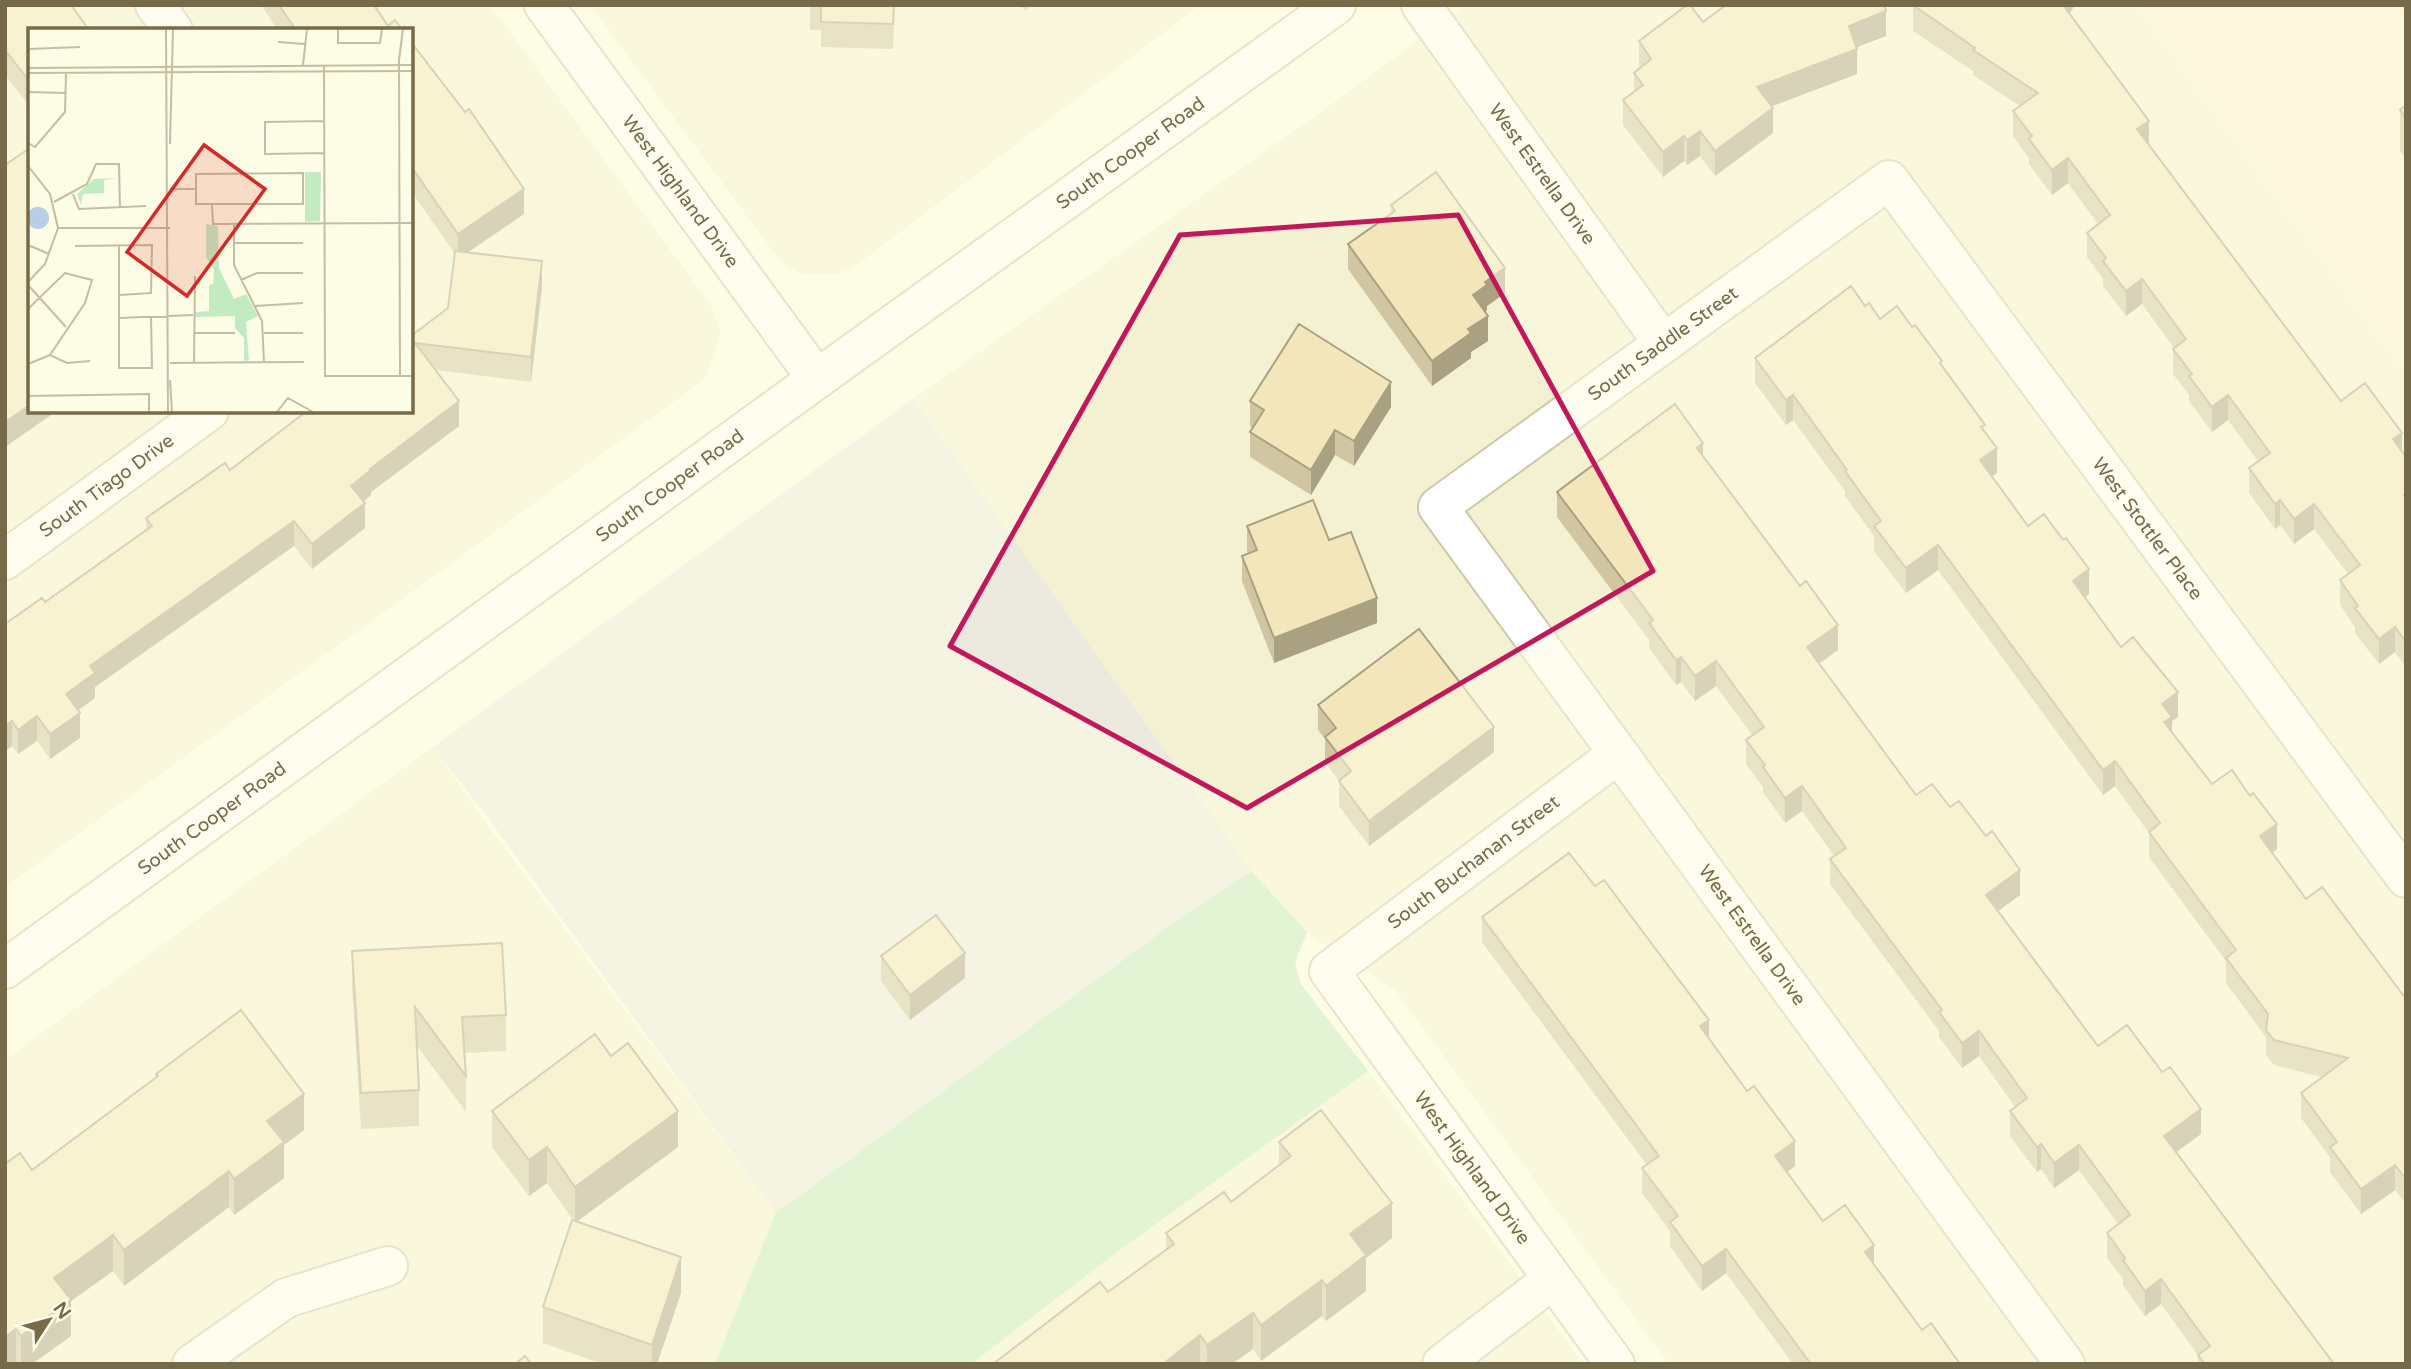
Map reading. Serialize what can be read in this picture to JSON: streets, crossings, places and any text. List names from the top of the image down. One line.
{"streets":{"street":["South Cooper Road","West Estrella Drive","West Highland Drive","South Saddle Street","South Tiago Drive","West Stottler Place","South Buchanan Street"]},"crossings":[["South Cooper Road","West Highland Drive"],["West Estrella Drive","South Saddle Street"],["West Estrella Drive","South Buchanan Street"],["West Highland Drive","South Buchanan Street"],["South Saddle Street","West Stottler Place"]],"north":"top right"}
